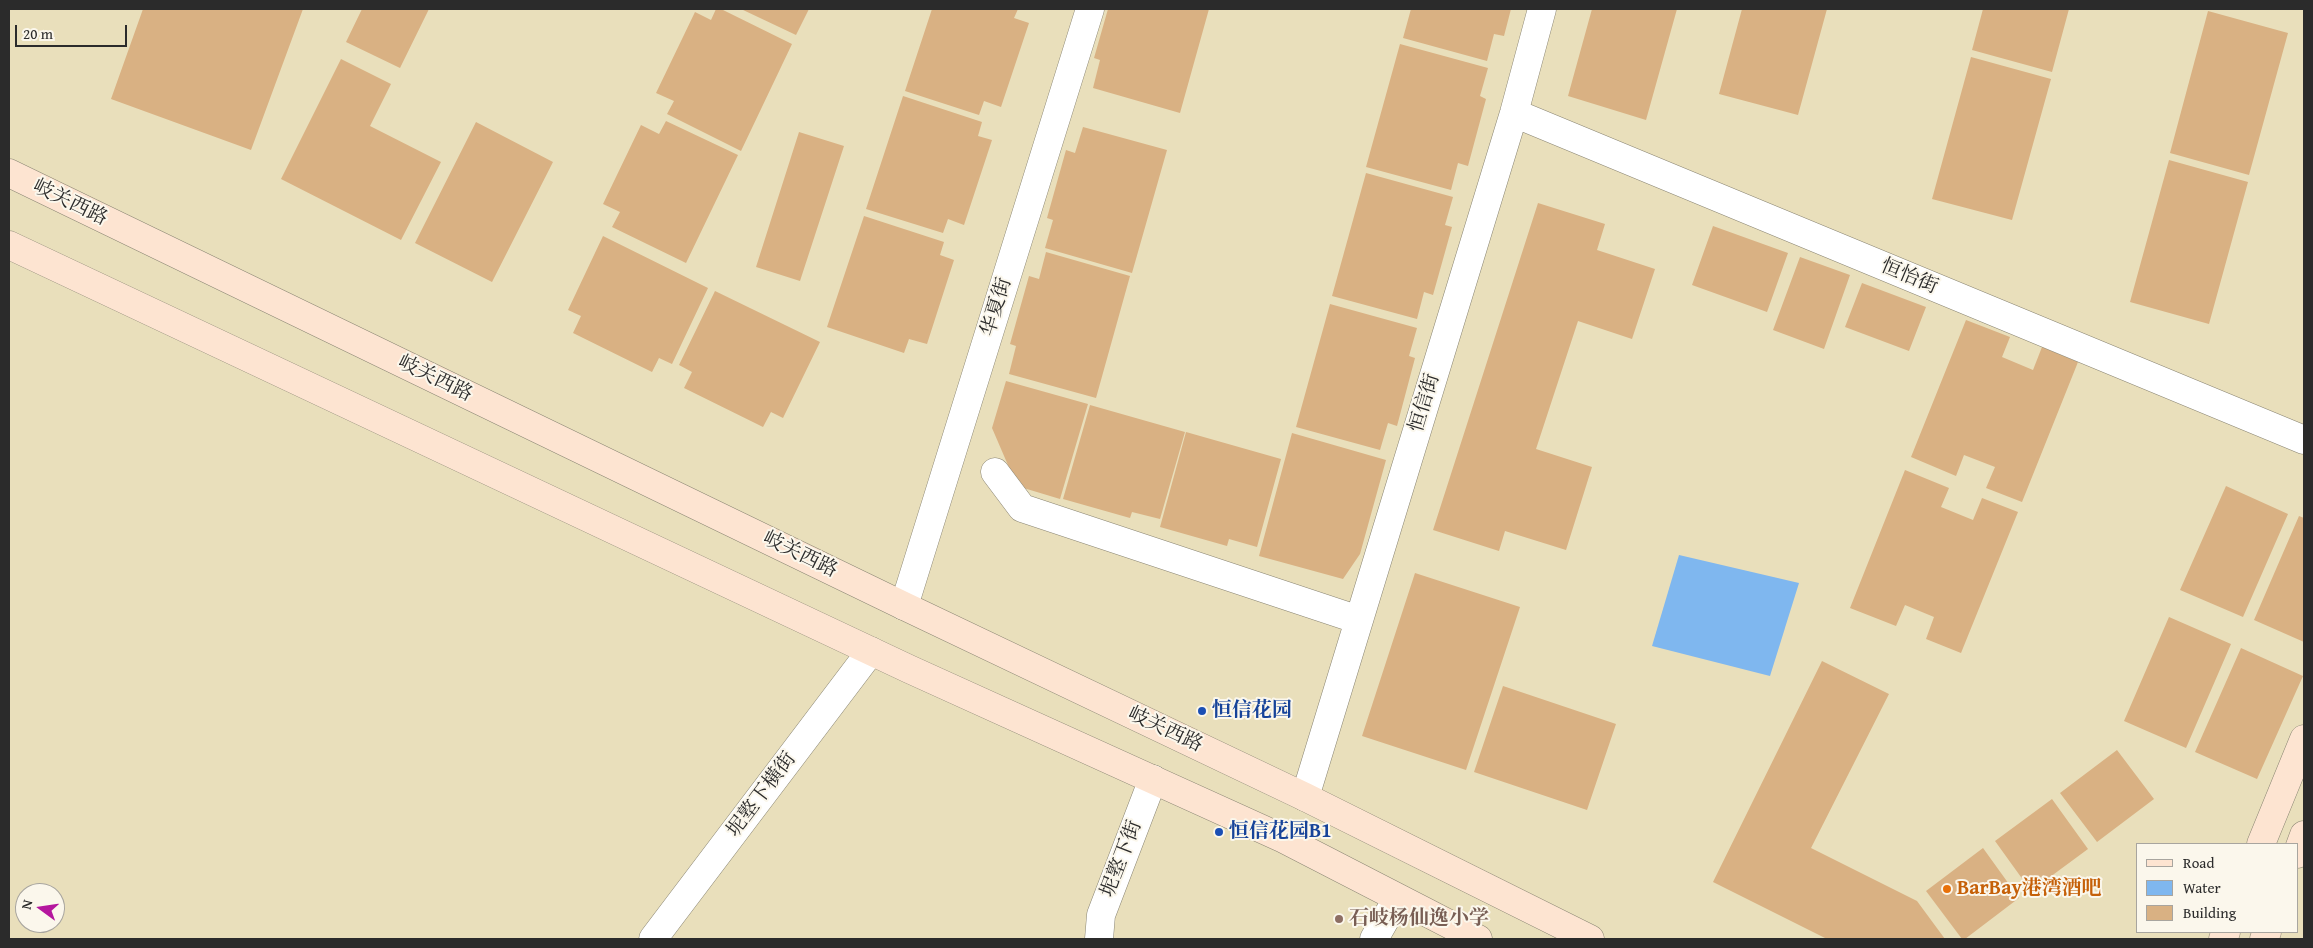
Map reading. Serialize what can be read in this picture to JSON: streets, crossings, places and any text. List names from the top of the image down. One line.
{"streets":{"main road":["岐关西路"],"street":["恒怡街","华夏街","恒信街","坭墪下橫街","坭墪下街"]},"crossings":[["岐关西路","华夏街"],["岐关西路","恒信街"],["恒怡街","恒信街"]],"places":["恒信花园","恒信花园B1","BarBay港湾酒吧","石岐杨仙逸小学"],"legend":["Road","Water","Building"],"scale_bar":"20 m","north":"left"}
